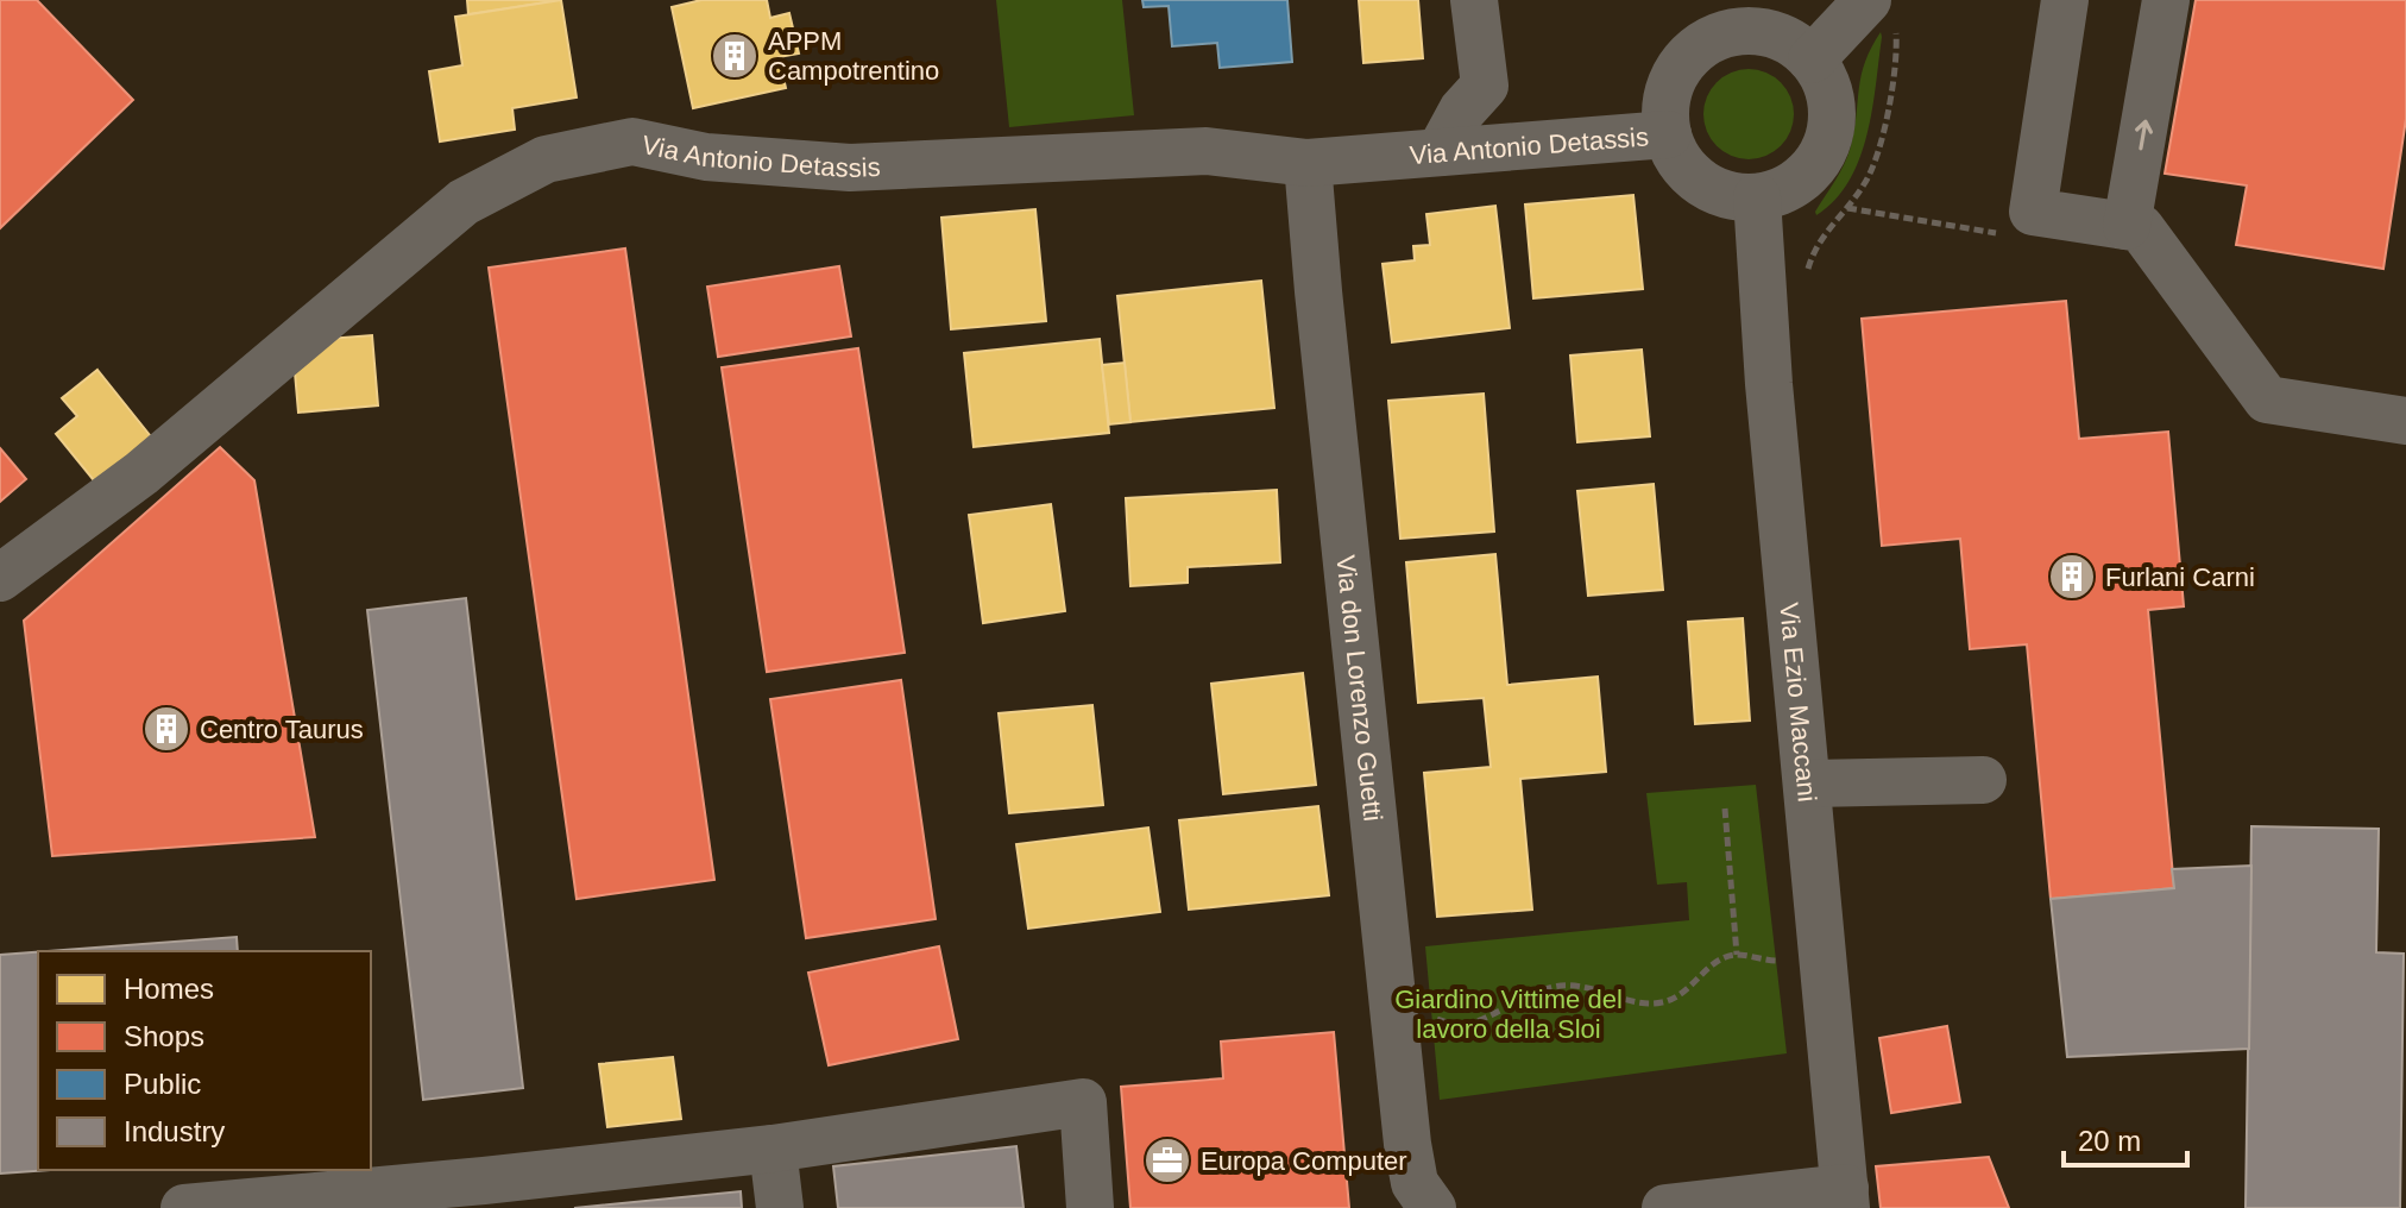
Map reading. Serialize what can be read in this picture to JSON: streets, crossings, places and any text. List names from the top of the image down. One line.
{"streets":{"street":["Via Antonio Detassis","Via don Lorenzo Guetti","Via Ezio Maccani"]},"crossings":[["Via Antonio Detassis","Via don Lorenzo Guetti"],["Via Antonio Detassis","Via Ezio Maccani"]],"parks":["Giardino Vittime del lavoro della Sloi"],"places":{"building":["APPM Campotrentino","Furlani Carni","Centro Taurus"],"office":["Europa Computer"]},"legend":["Homes","Shops","Public","Industry"],"scale_bar":"20 m"}
